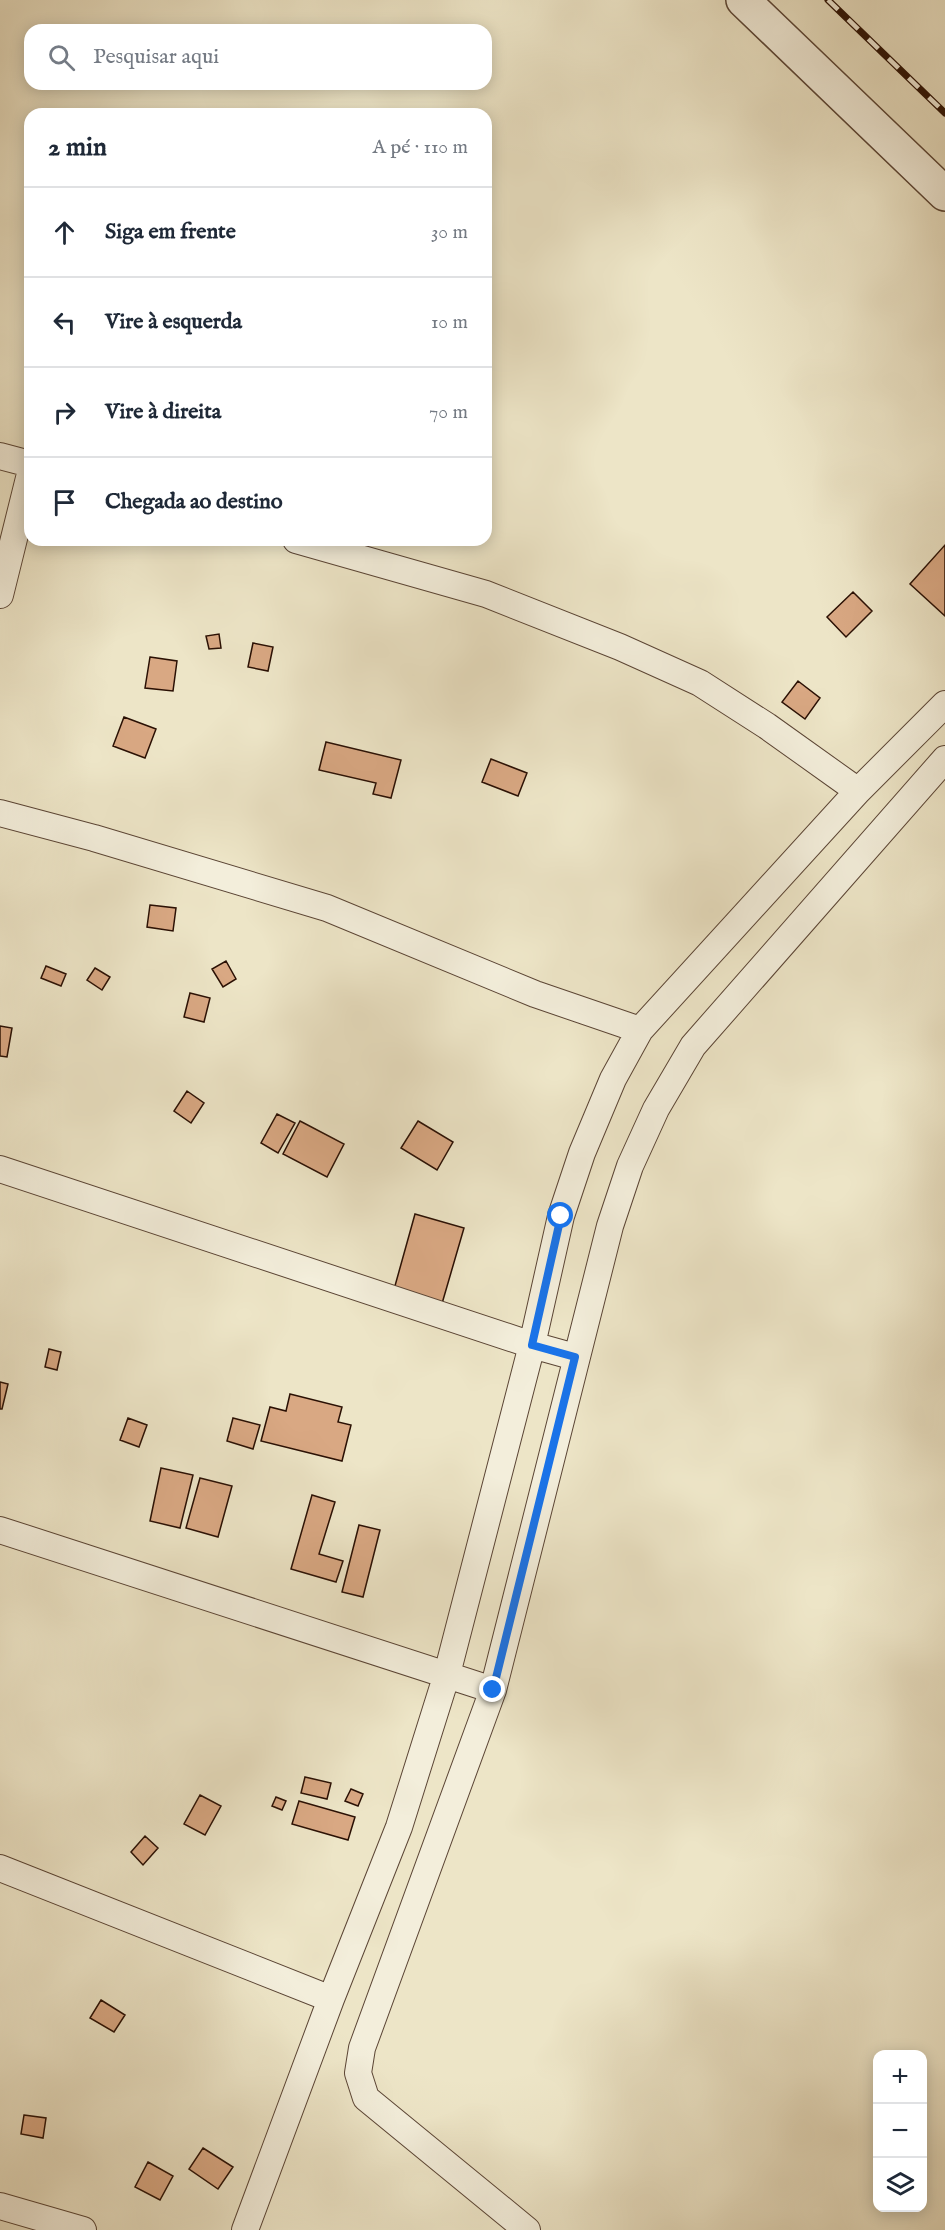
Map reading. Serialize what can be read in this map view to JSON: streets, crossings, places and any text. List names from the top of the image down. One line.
{"page":{"search":"Pesquisar aqui","heading":["2 min","A pé · 110 m"],"list":[["Siga em frente","30 m"],["Vire à esquerda","10 m"],["Vire à direita","70 m"],"Chegada ao destino"],"map_buttons":["+","−"]}}
